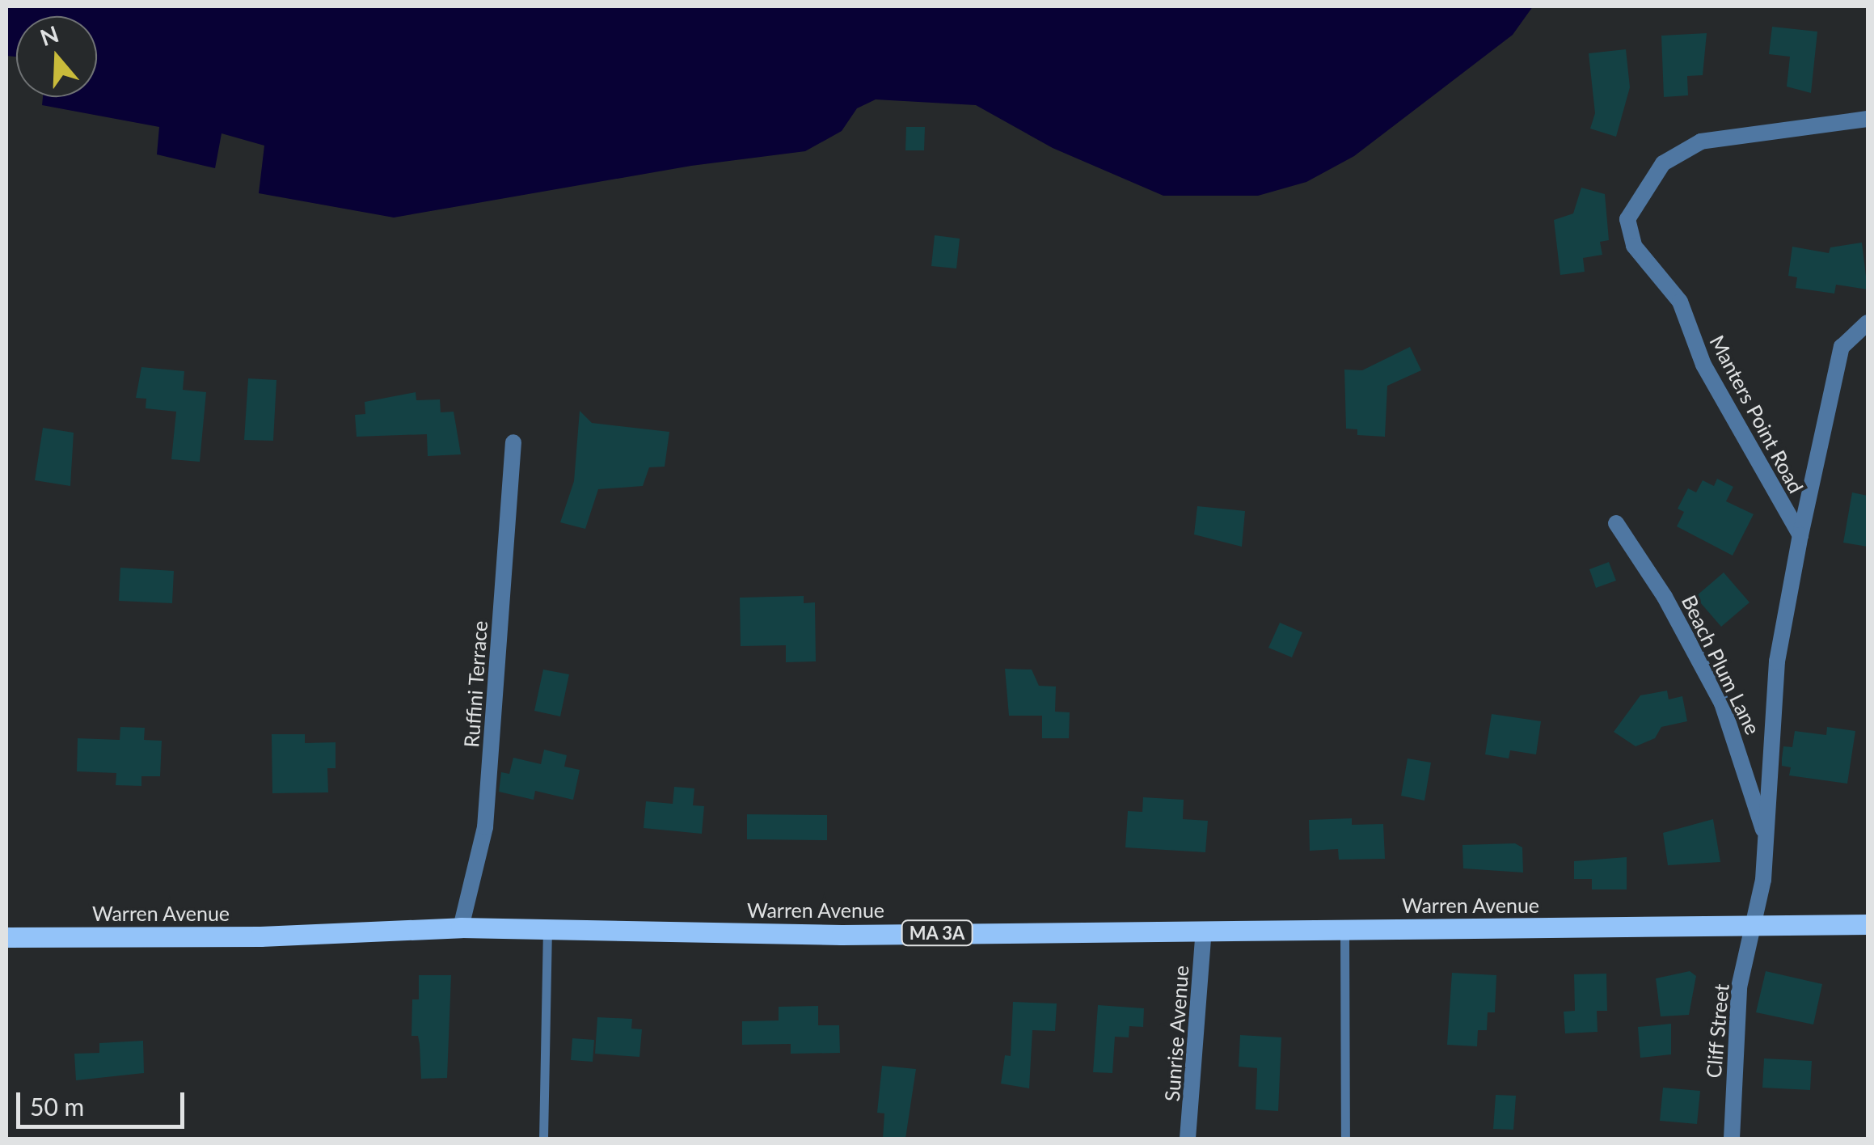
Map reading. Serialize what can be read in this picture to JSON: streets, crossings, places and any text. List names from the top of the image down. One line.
{"streets":{"main road":["Warren Avenue","MA 3A"],"street":["Manters Point Road","Beach Plum Lane","Ruffini Terrace","Cliff Street","Sunrise Avenue"]},"crossings":[["Manters Point Road","Beach Plum Lane"],["Manters Point Road","Warren Avenue"],["Manters Point Road","Cliff Street"],["Ruffini Terrace","Warren Avenue"],["Warren Avenue","Cliff Street"],["Warren Avenue","Sunrise Avenue"]],"scale_bar":"50 m","north":"top"}
